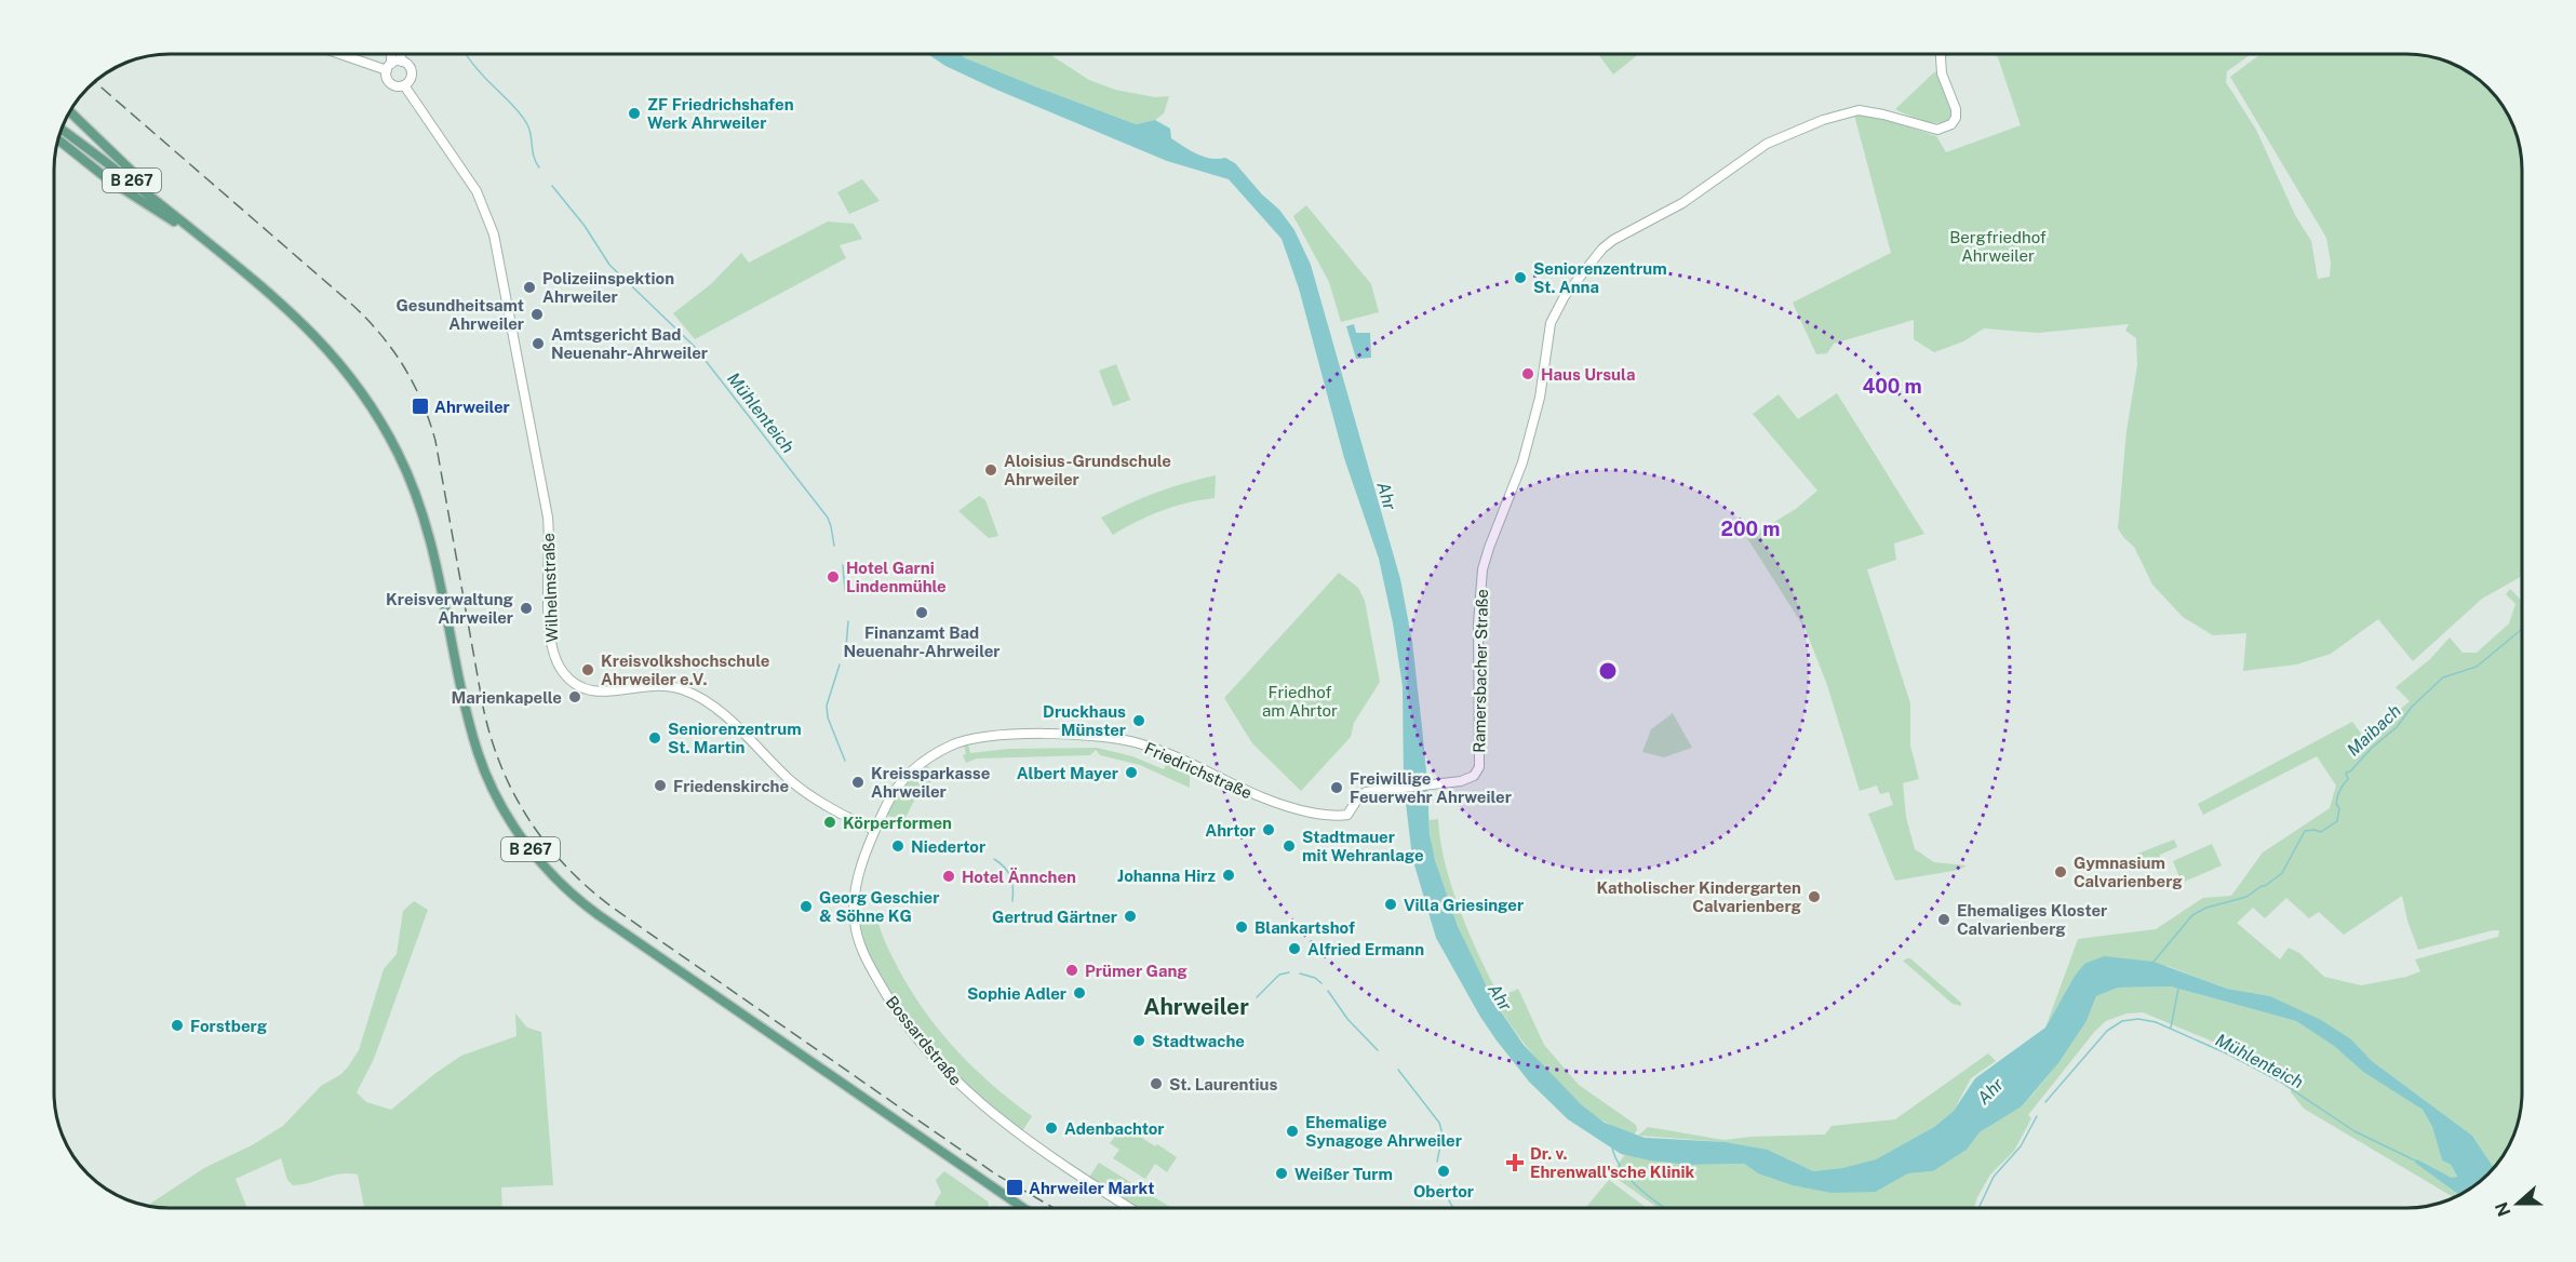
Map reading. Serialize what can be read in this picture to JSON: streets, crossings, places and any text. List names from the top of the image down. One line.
{"streets":{"main road":["B 267","Wilhelmstraße","Ramersbacher Straße","Friedrichstraße","Bossardstraße"]},"crossings":[["Wilhelmstraße","Friedrichstraße"],["Wilhelmstraße","Bossardstraße"],["Ramersbacher Straße","Friedrichstraße"],["Friedrichstraße","Bossardstraße"]],"districts":["Ahrweiler"],"water":["Mühlenteich","Ahr","Maibach"],"parks":["Bergfriedhof Ahrweiler","Friedhof am Ahrtor"],"places":{"other":["ZF Friedrichshafen Werk Ahrweiler","Seniorenzentrum St. Anna","Polizeiinspektion Ahrweiler","Gesundheitsamt Ahrweiler","Amtsgericht Bad Neuenahr-Ahrweiler","Haus Ursula","Aloisius-Grundschule Ahrweiler","Hotel Garni Lindenmühle","Kreisverwaltung Ahrweiler","Finanzamt Bad Neuenahr-Ahrweiler","Kreisvolkshochschule Ahrweiler e.V.","Marienkapelle","Druckhaus Münster","Seniorenzentrum St. Martin","Albert Mayer","Kreissparkasse Ahrweiler","Friedenskirche","Freiwillige Feuerwehr Ahrweiler","Körperformen","Ahrtor","Niedertor","Stadtmauer mit Wehranlage","Gymnasium Calvarienberg","Johanna Hirz","Hotel Ännchen","Katholischer Kindergarten Calvarienberg","Villa Griesinger","Georg Geschier & Söhne KG","Gertrud Gärtner","Ehemaliges Kloster Calvarienberg","Blankartshof","Alfried Ermann","Prümer Gang","Sophie Adler","Forstberg","Stadtwache","St. Laurentius","Adenbachtor","Ehemalige Synagoge Ahrweiler","Obertor","Weißer Turm"],"transit":["Ahrweiler","Ahrweiler Markt"],"health":["Dr. v. Ehrenwall'sche Klinik"]},"north":"left","rings":["400 m","200 m"]}
